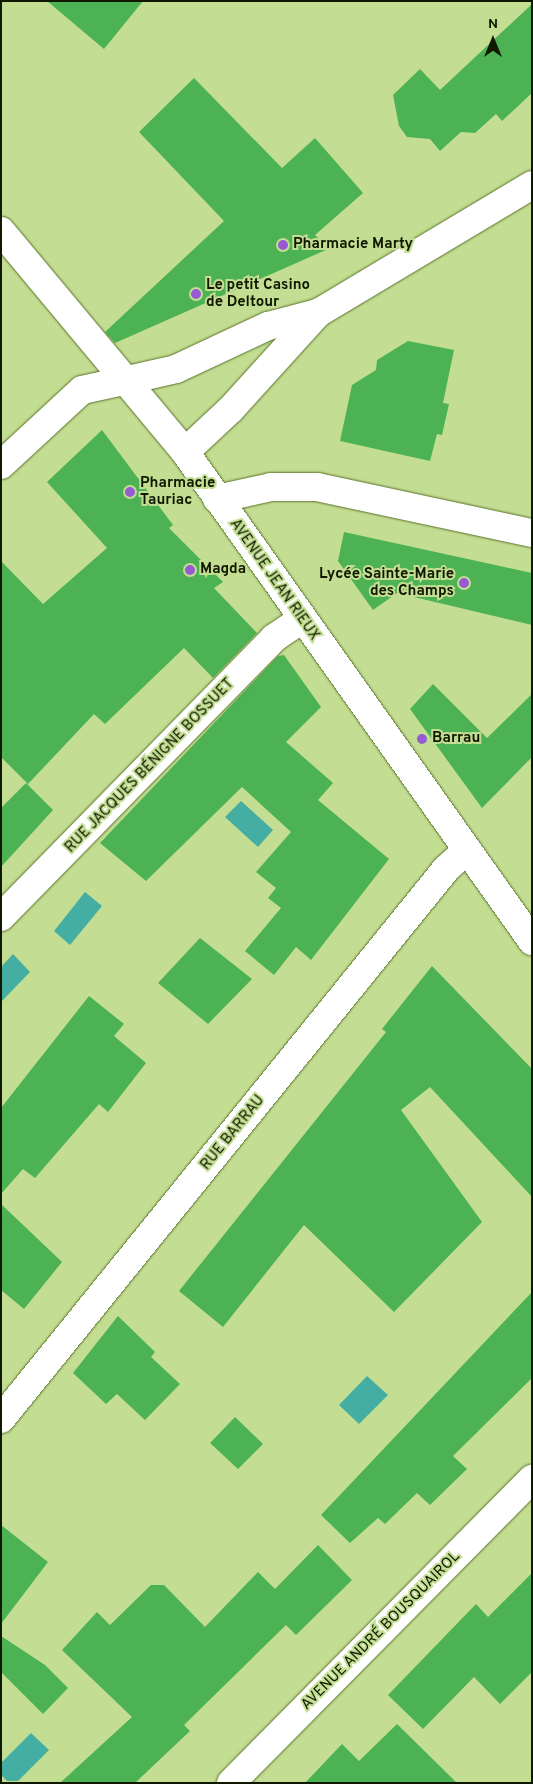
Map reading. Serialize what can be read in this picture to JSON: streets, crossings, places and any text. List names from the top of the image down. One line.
{"streets":{"street":["AVENUE JEAN RIEUX","RUE JACQUES BÉNIGNE BOSSUET","RUE BARRAU","AVENUE ANDRÉ BOUSQUAIROL"]},"crossings":[["AVENUE JEAN RIEUX","RUE JACQUES BÉNIGNE BOSSUET"],["AVENUE JEAN RIEUX","RUE BARRAU"]],"places":["Pharmacie Marty","Le petit Casino de Deltour","Pharmacie Tauriac","Magda","Lycée Sainte-Marie des Champs","Barrau"],"north":"top"}
